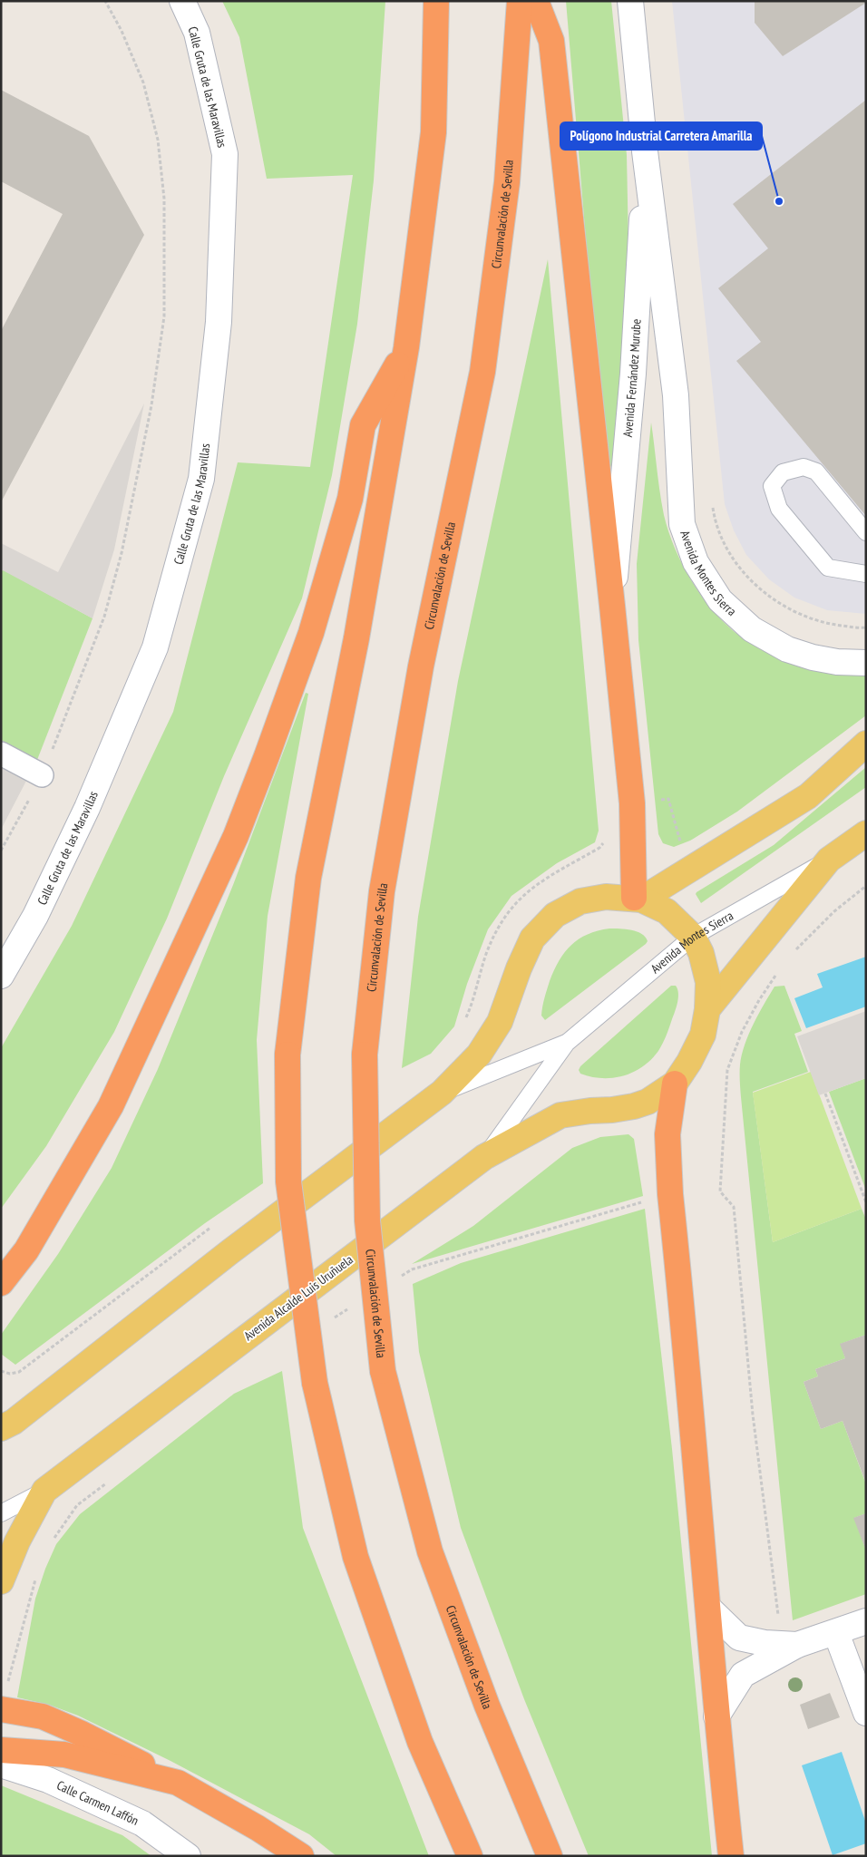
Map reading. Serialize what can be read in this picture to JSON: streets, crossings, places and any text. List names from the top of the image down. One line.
{"streets":{"highway":["Circunvalación de Sevilla"],"main road":["Avenida Montes Sierra","Avenida Alcalde Luis Uruñuela"],"street":["Calle Gruta de las Maravillas","Avenida Fernández Murube","Calle Carmen Laffón"]},"crossings":[["Avenida Fernández Murube","Avenida Montes Sierra"]],"places":["Polígono Industrial Carretera Amarilla"]}
